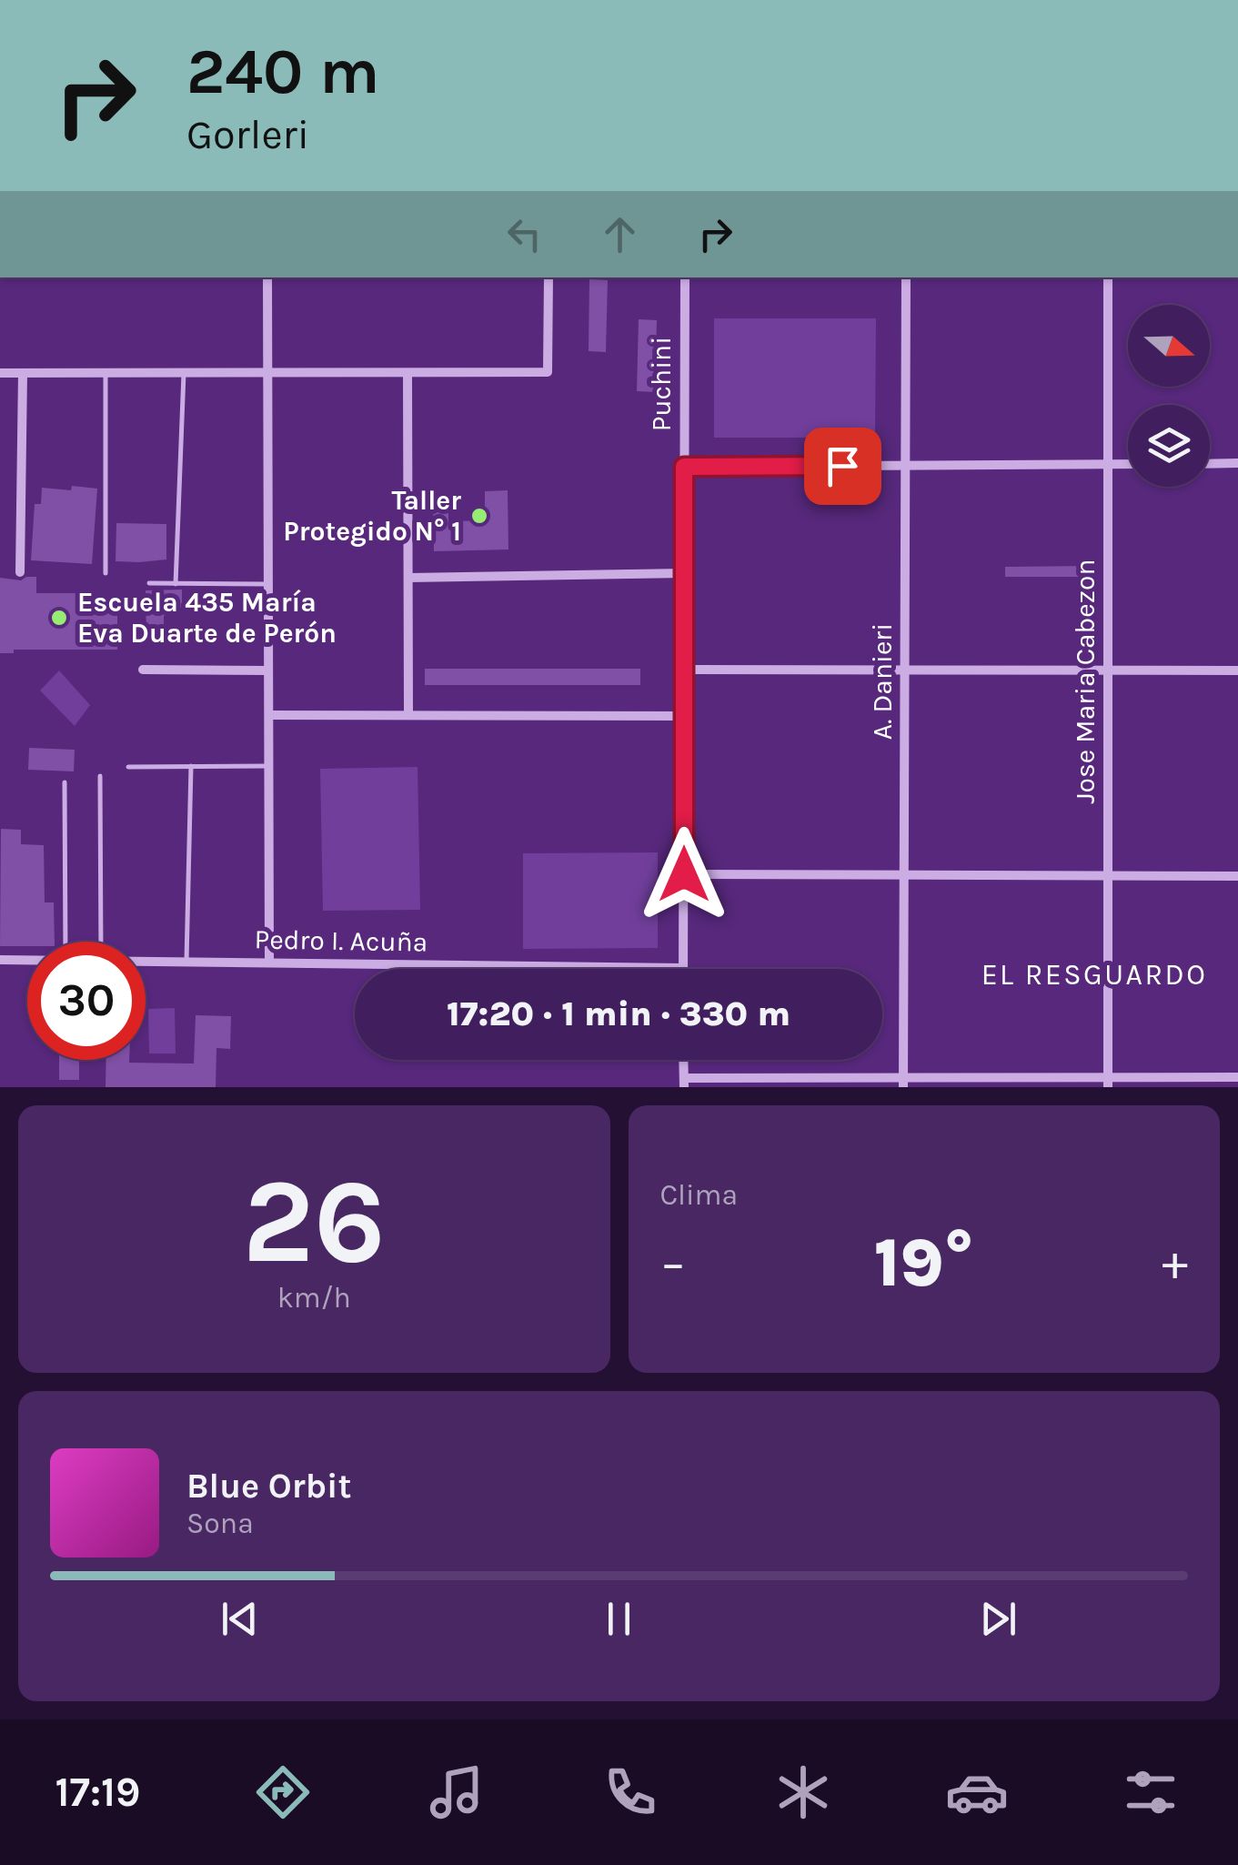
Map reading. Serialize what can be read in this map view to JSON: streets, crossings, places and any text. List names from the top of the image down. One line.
{"streets":{"street":["Puchini","A. Danieri","Jose Maria Cabezon","Pedro I. Acuña"]},"crossings":[["Puchini","Pedro I. Acuña"]],"districts":["EL RESGUARDO"],"places":["Taller Protegido N° 1","Escuela 435 María Eva Duarte de Perón"],"north":"right","page":{"turn":["240 m","Gorleri"],"limit":"30","trip":"17:20 · 1 min · 330 m","tile":[["26","km/h"],"Clima"],"heat":["−","19°","+"],"song":["Blue Orbit","Sona"],"tabs":"17:19"}}
